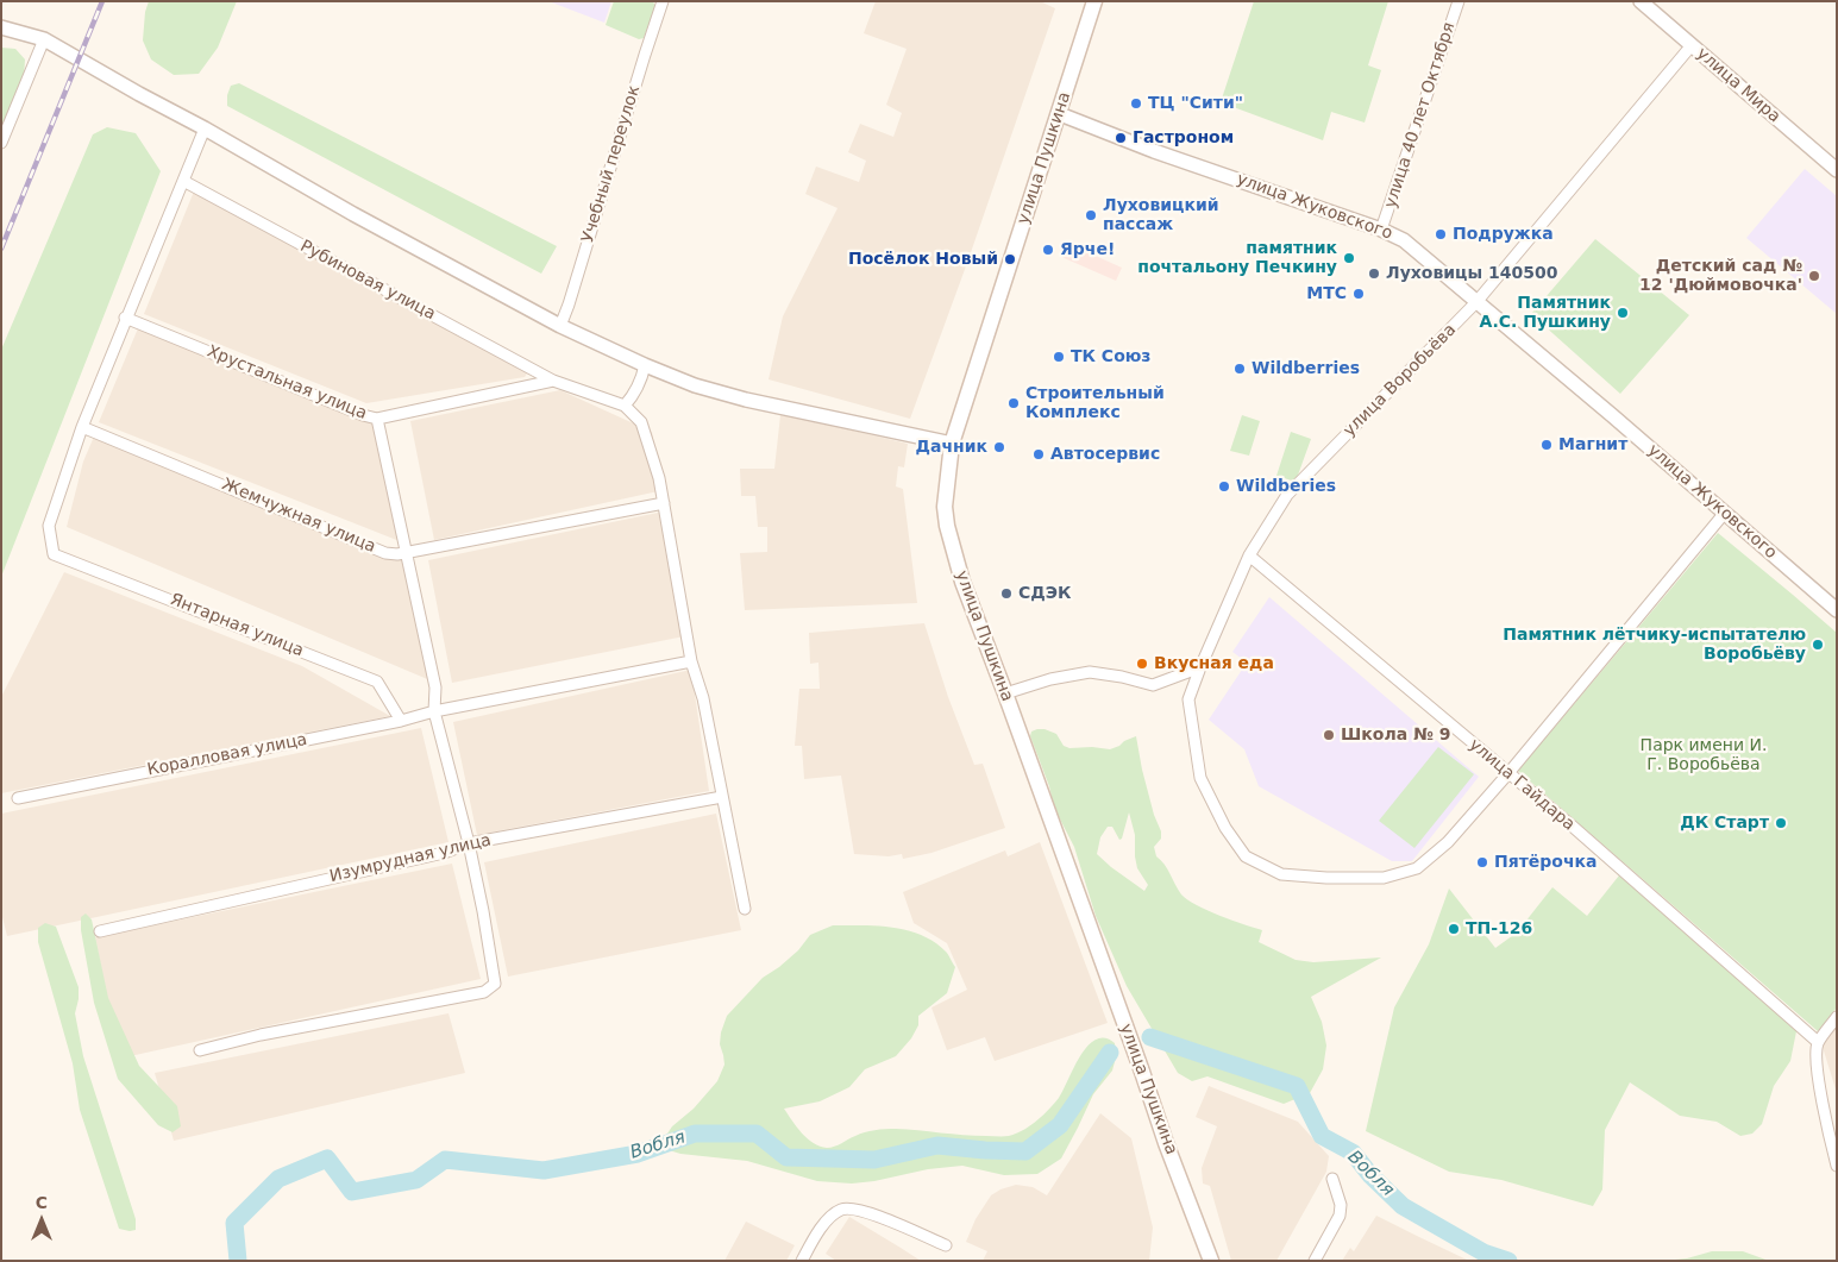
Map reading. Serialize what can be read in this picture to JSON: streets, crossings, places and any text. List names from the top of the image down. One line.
{"streets":{"main road":["улица Пушкина"],"street":["улица Мира","улица 40 лет Октября","Учебный переулок","улица Жуковского","Рубиновая улица","улица Воробьёва","Хрустальная улица","Жемчужная улица","Янтарная улица","Коралловая улица","улица Гайдара","Изумрудная улица"]},"crossings":[["улица Мира","улица Воробьёва"],["улица 40 лет Октября","улица Жуковского"],["улица Пушкина","улица Жуковского"],["улица Жуковского","улица Воробьёва"],["Рубиновая улица","Хрустальная улица"],["улица Воробьёва","улица Гайдара"],["Жемчужная улица","Янтарная улица"],["Янтарная улица","Коралловая улица"]],"water":["Вобля"],"parks":["Парк имени И. Г. Воробьёва"],"places":["ТЦ \"Сити\"","Гастроном","Луховицкий пассаж","Подружка","Ярче!","памятник почтальону Печкину","Посёлок Новый","Луховицы 140500","Детский сад № 12 'Дюймовочка'","МТС","Памятник А.С. Пушкину","ТК Союз","Wildberries","Строительный Комплекс","Магнит","Дачник","Автосервис","Wildberies","СДЭК","Памятник лётчику-испытателю Воробьёву","Вкусная еда","Школа № 9","ДК Старт","Пятёрочка","ТП-126"],"north":"top"}
